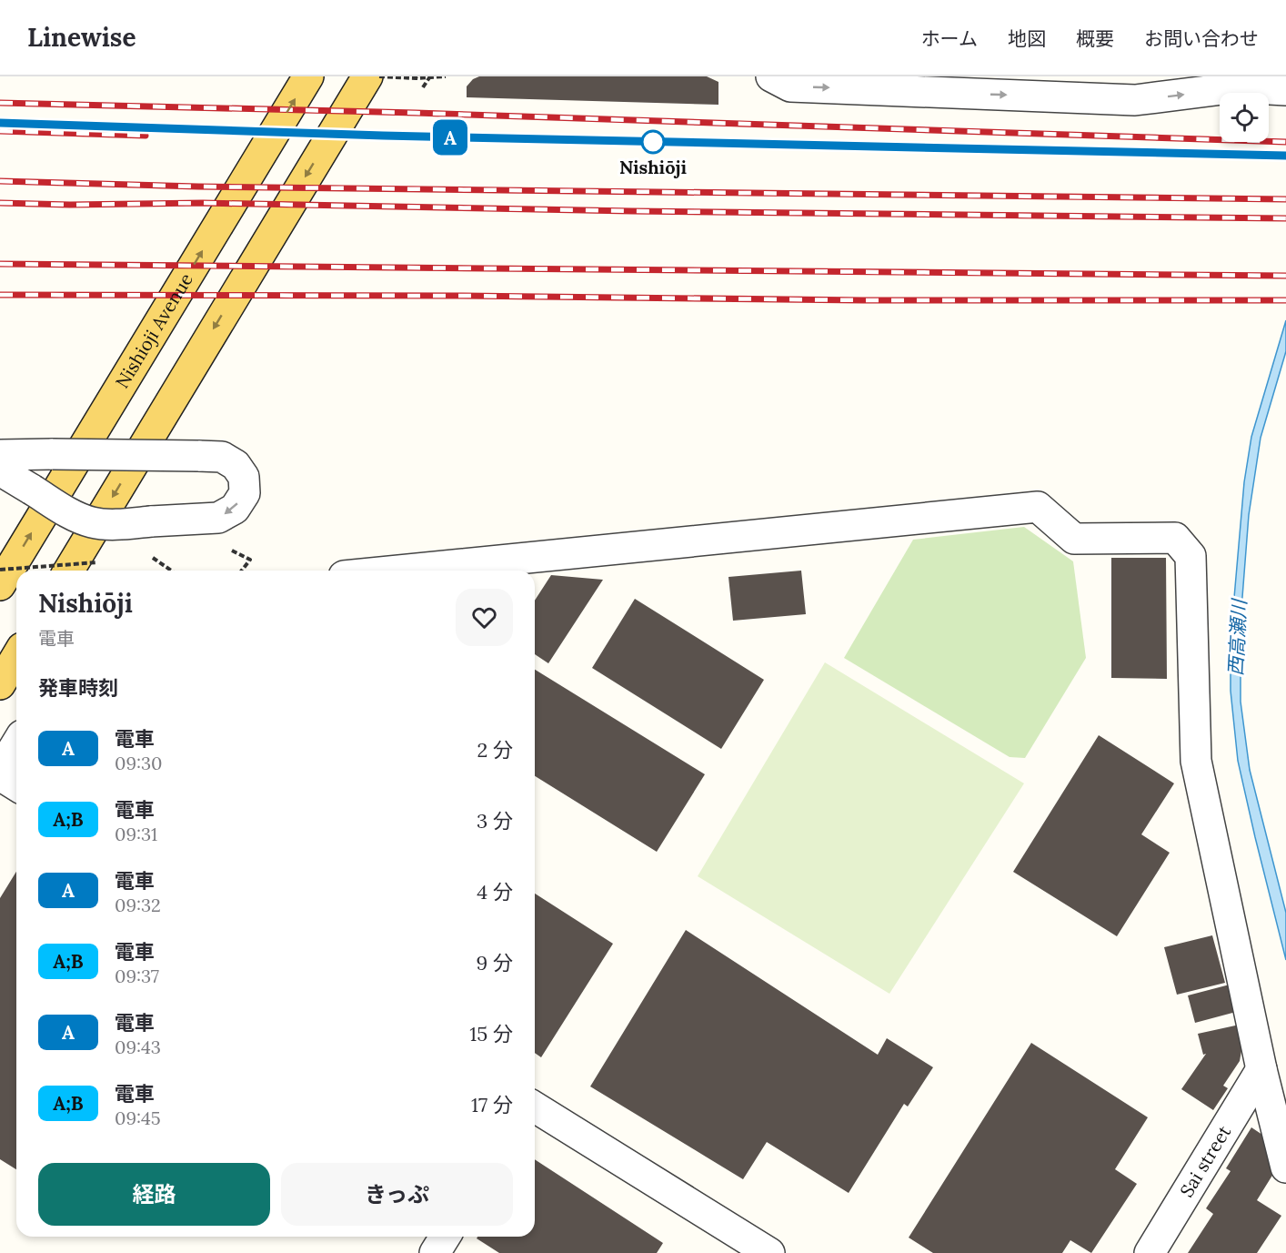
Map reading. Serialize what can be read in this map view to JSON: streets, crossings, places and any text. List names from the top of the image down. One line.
{"streets":{"main road":["Nishioji Avenue"],"street":["Sai street"]},"water":["西高瀬川"],"places":["Nishiōji"],"page":{"header":"Linewise","nav":["ホーム","地図","概要","お問い合わせ"],"on_map":"A","heading":[["Nishiōji","電車"],"発車時刻"],"list":[{"mark":"A","name":"電車","note":"09:30","value":"2 分"},{"mark":"A;B","name":"電車","note":"09:31","value":"3 分"},{"mark":"A","name":"電車","note":"09:32","value":"4 分"},{"mark":"A;B","name":"電車","note":"09:37","value":"9 分"},{"mark":"A","name":"電車","note":"09:43","value":"15 分"},{"mark":"A;B","name":"電車","note":"09:45","value":"17 分"}],"buttons":["経路","きっぷ"]}}
